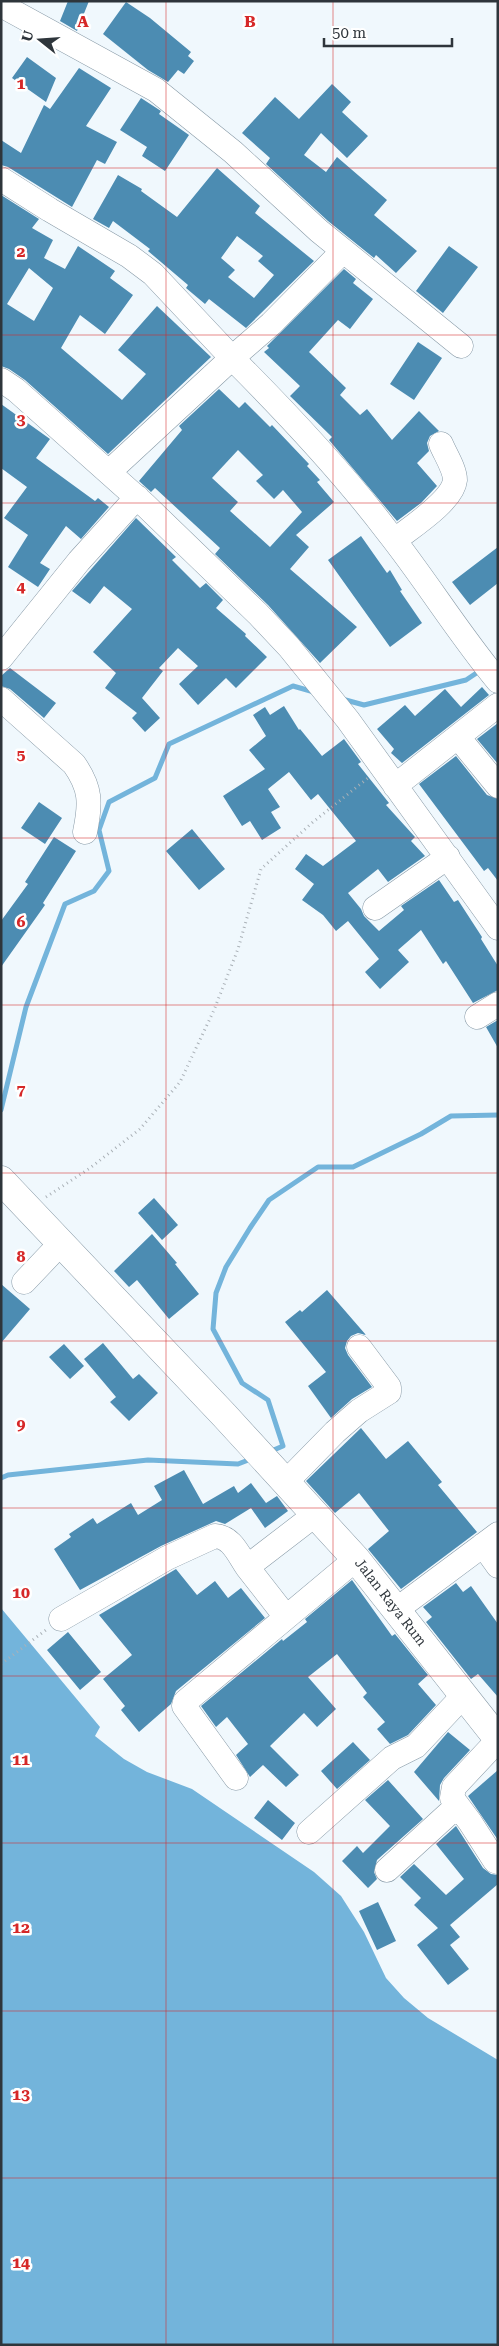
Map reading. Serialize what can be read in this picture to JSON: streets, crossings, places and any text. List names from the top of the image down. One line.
{"streets":{"highway":["Jalan Raya Rum"]},"scale_bar":"50 m","north":"left","grid":{"columns":["A","B"],"rows":["1","2","3","4","5","6","7","8","9","10","11","12","13","14"]}}
